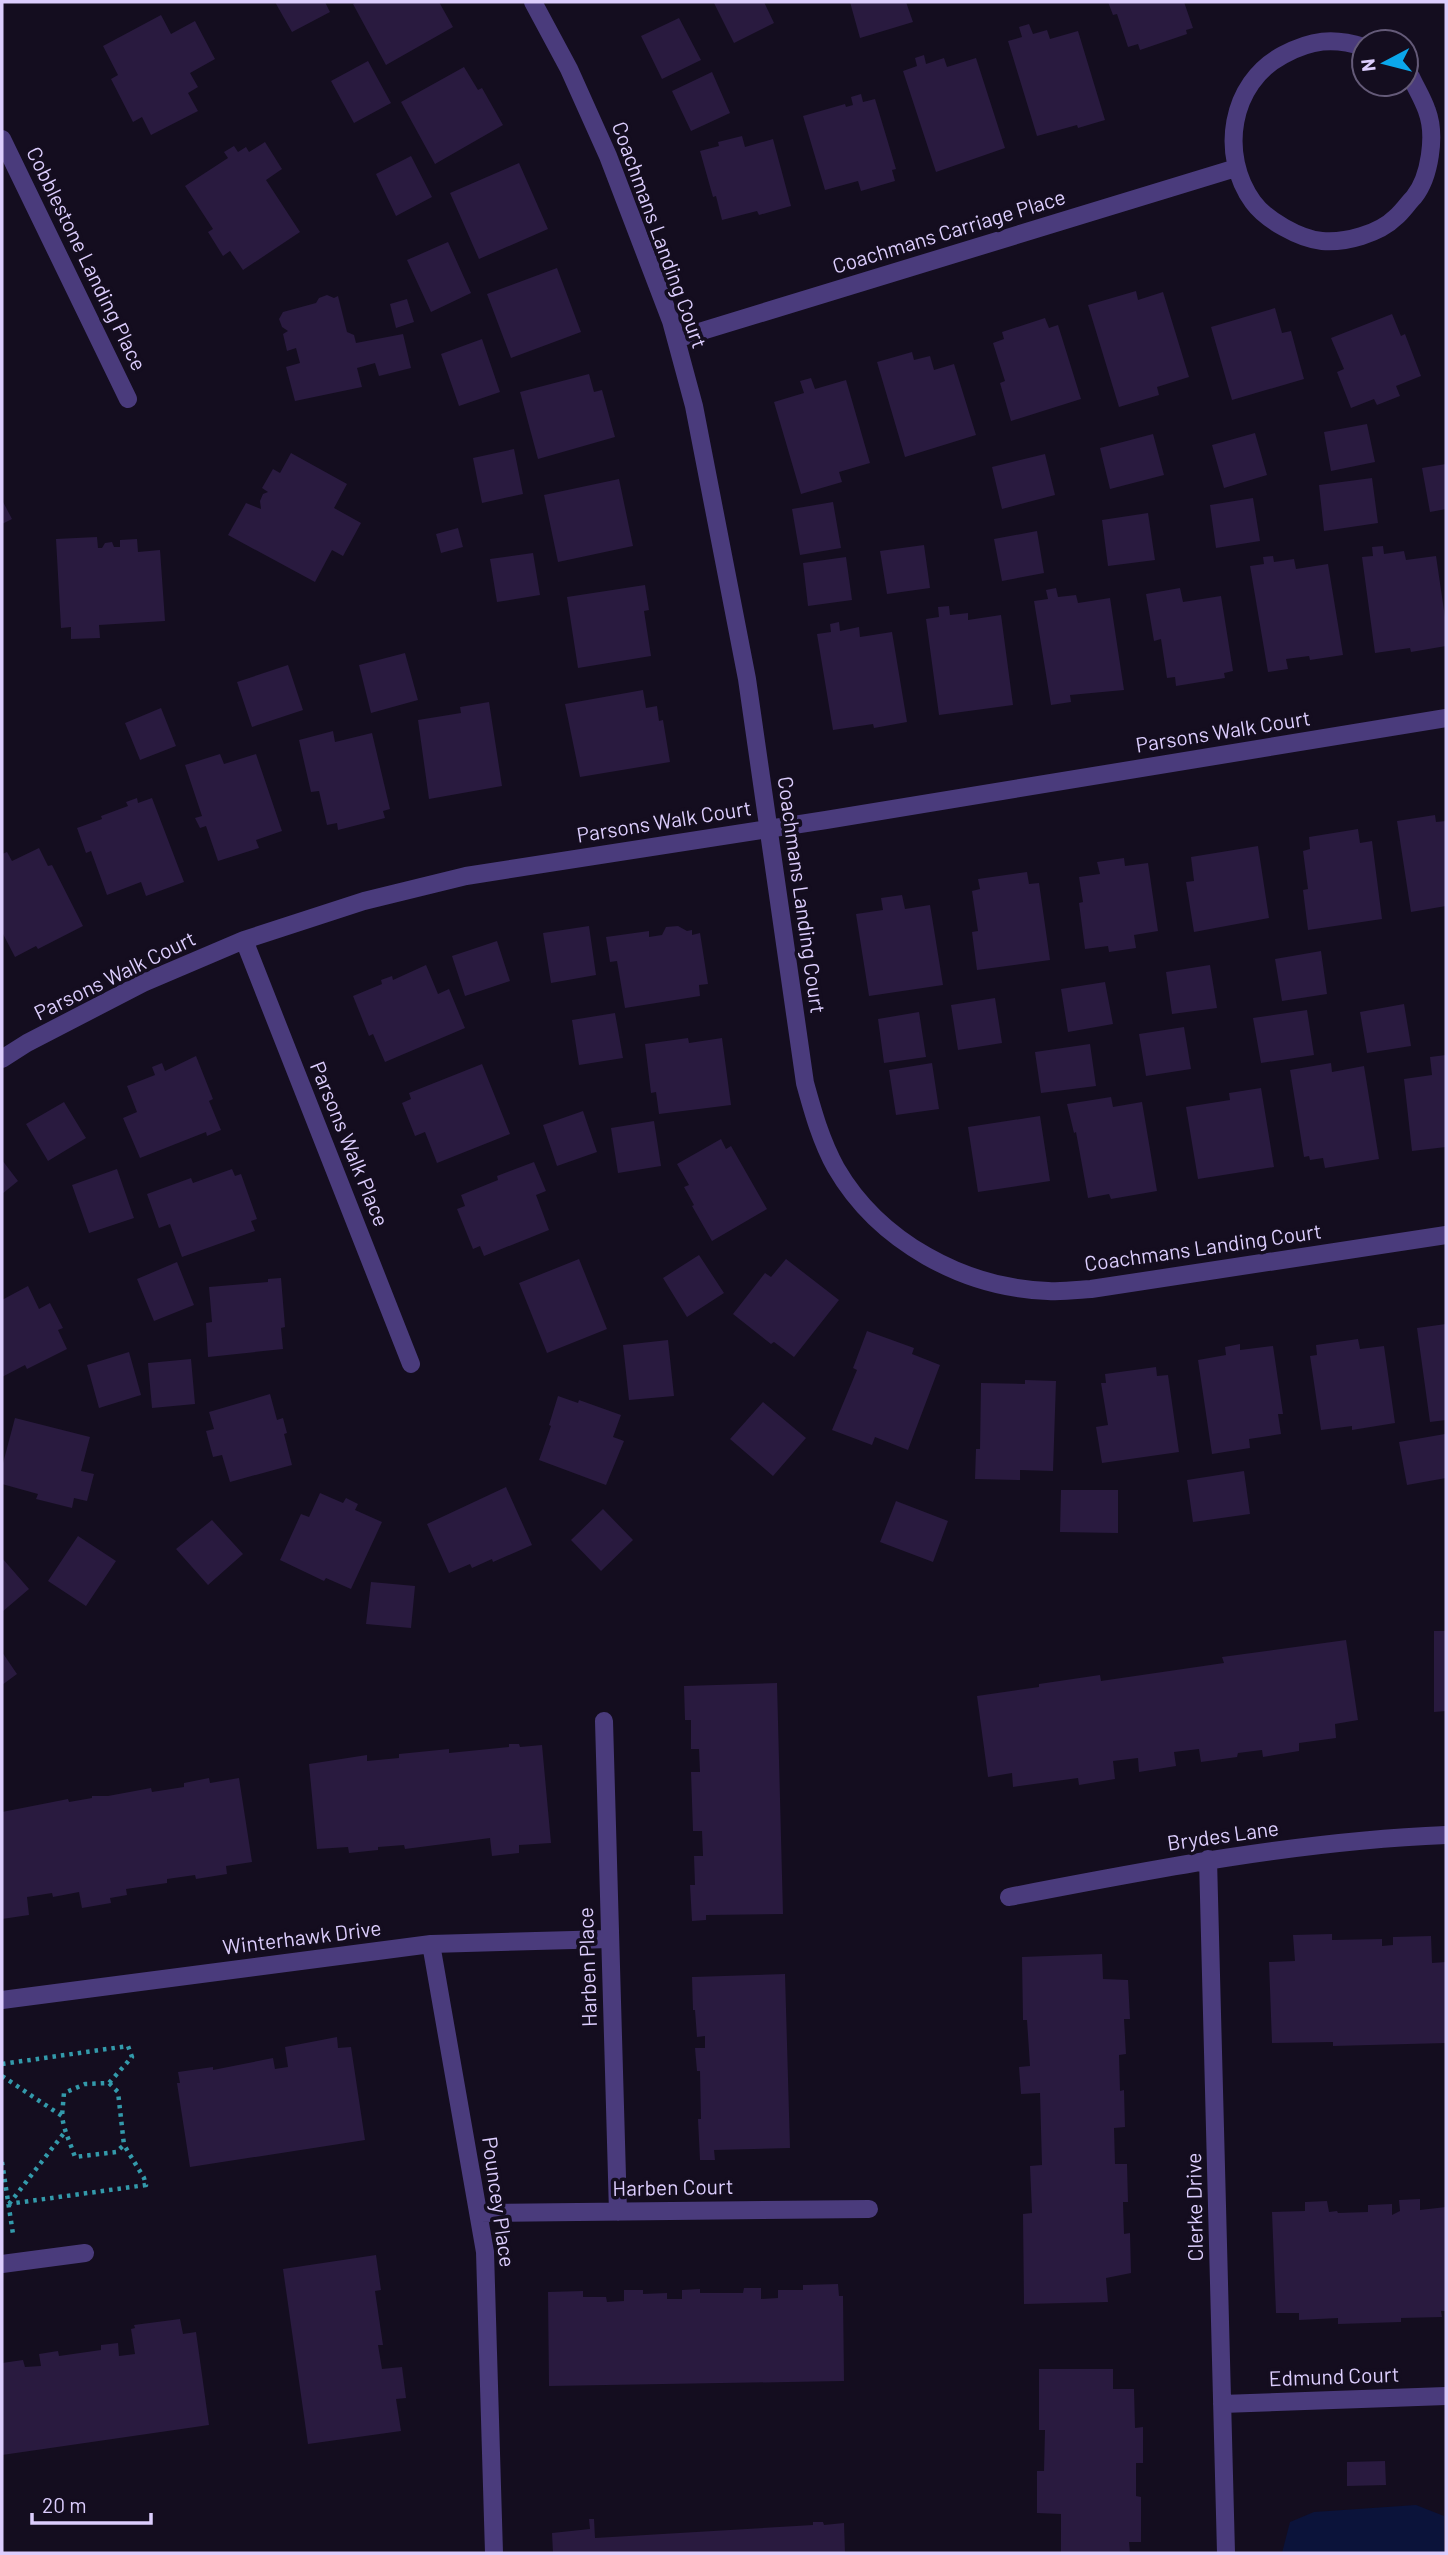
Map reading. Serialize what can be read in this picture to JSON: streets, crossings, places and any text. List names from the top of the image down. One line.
{"streets":{"street":["Coachmans Carriage Place","Coachmans Landing Court","Cobblestone Landing Place","Parsons Walk Court","Parsons Walk Place","Brydes Lane","Winterhawk Drive","Harben Place","Harben Court","Pouncey Place","Clerke Drive","Edmund Court"]},"crossings":[["Coachmans Carriage Place","Coachmans Landing Court"],["Coachmans Landing Court","Parsons Walk Court"],["Parsons Walk Court","Parsons Walk Place"],["Brydes Lane","Clerke Drive"],["Winterhawk Drive","Harben Place"],["Winterhawk Drive","Pouncey Place"],["Harben Place","Harben Court"],["Harben Court","Pouncey Place"],["Clerke Drive","Edmund Court"]],"scale_bar":"20 m","north":"left"}
